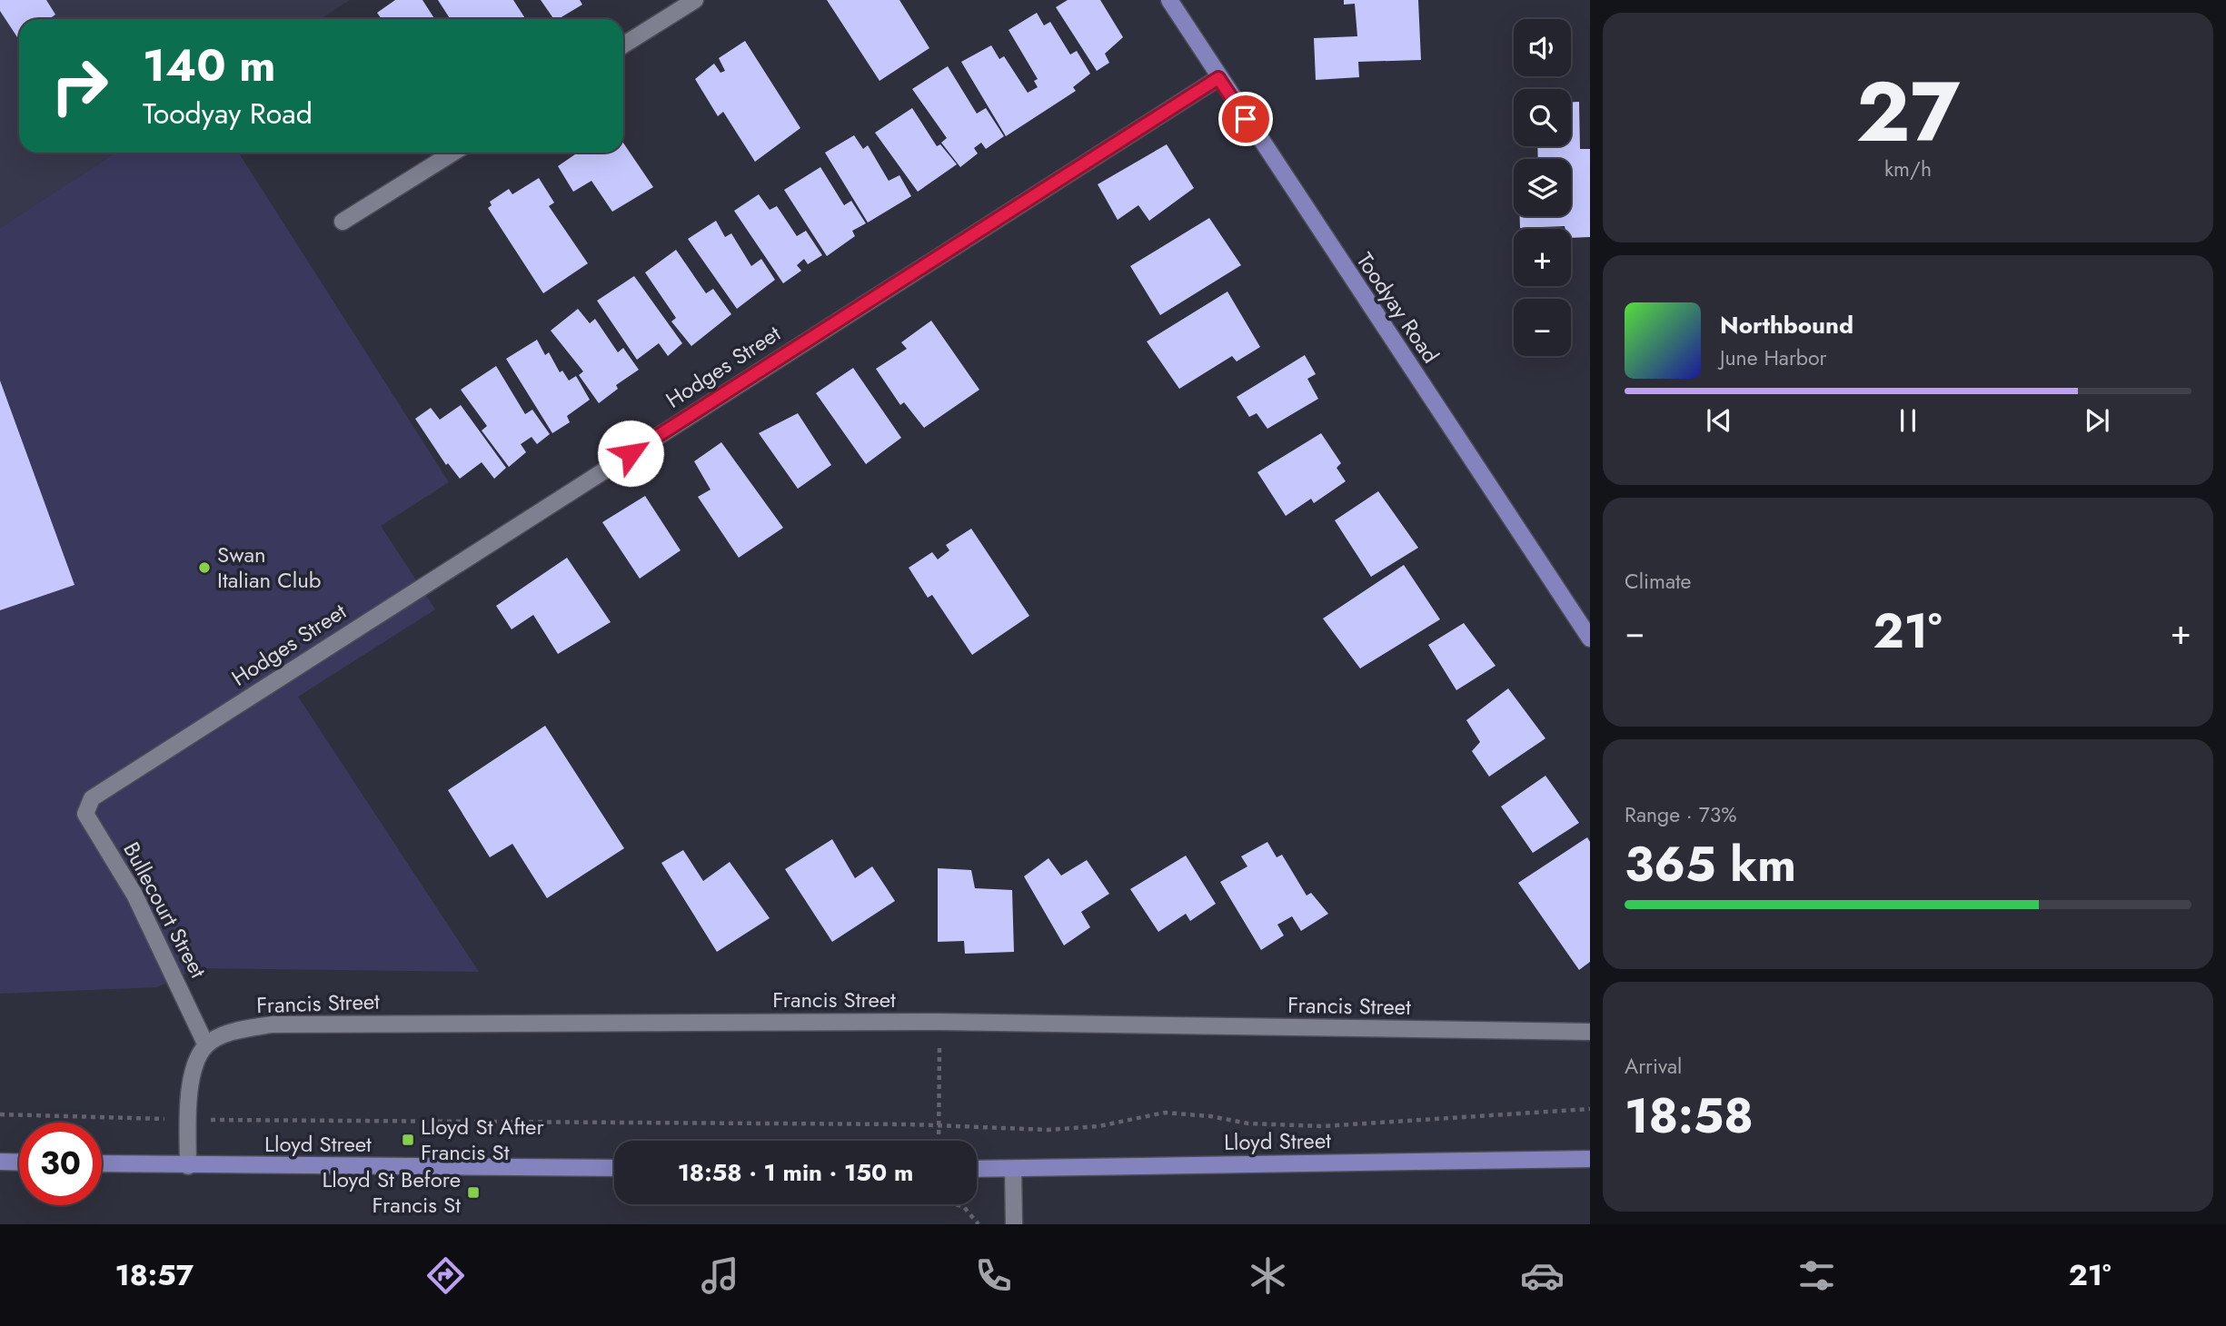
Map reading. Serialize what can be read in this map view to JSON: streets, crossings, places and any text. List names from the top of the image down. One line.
{"streets":{"main road":["Toodyay Road","Lloyd Street"],"street":["Hodges Street","Bullecourt Street","Francis Street"]},"crossings":[["Toodyay Road","Hodges Street"],["Hodges Street","Bullecourt Street"],["Bullecourt Street","Francis Street"]],"places":{"other":["Swan Italian Club"],"transit":["Lloyd St After Francis St","Lloyd St Before Francis St"]},"page":{"tile":[["27","km/h"],"Climate",["Range · 73%","365 km"],["Arrival","18:58"]],"map_buttons":["+","−"],"turn":["140 m","Toodyay Road"],"song":["Northbound","June Harbor"],"heat":["−","21°","+"],"limit":"30","trip":"18:58 · 1 min · 150 m","tabs":["18:57","21°"]}}
